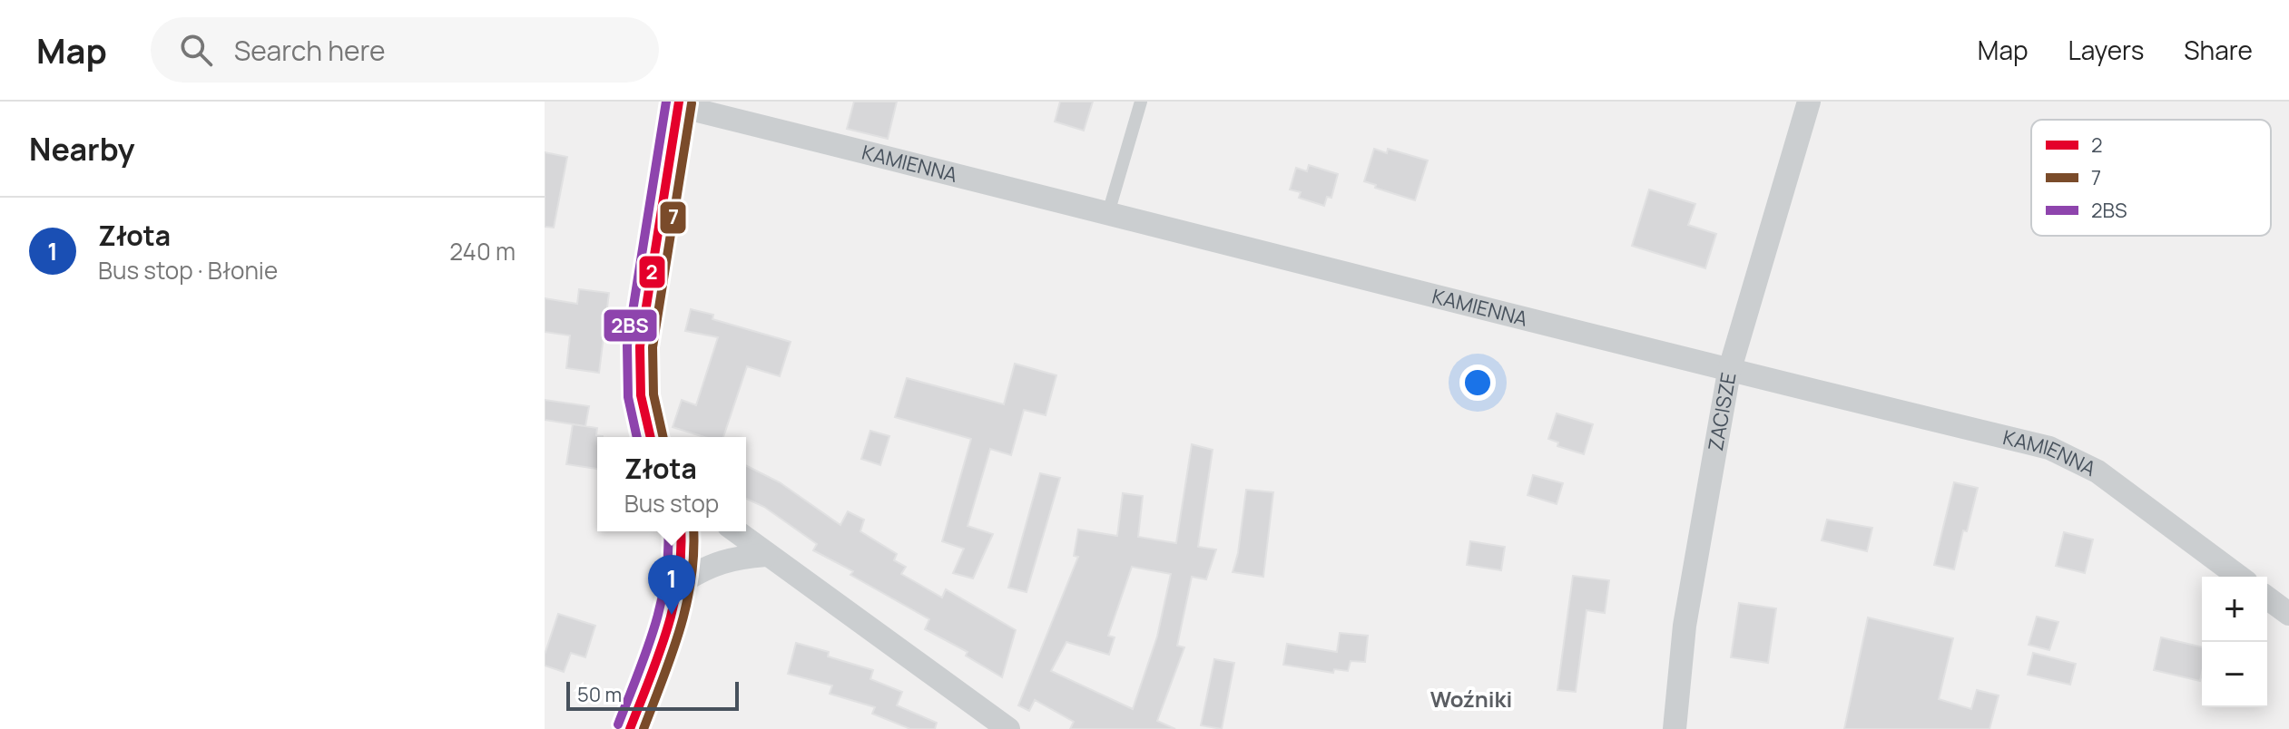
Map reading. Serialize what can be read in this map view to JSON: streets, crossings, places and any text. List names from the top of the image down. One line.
{"streets":{"street":["KAMIENNA","ZACISZE"]},"crossings":[["KAMIENNA","ZACISZE"]],"districts":["Woźniki"],"lines":["transit line 2","transit line 2BS","transit line 7"],"legend":["2","7","2BS"],"scale_bar":"50 m","page":{"header":"Map","search":"Search here","nav":["Map","Layers","Share"],"heading":"Nearby","list":[{"mark":"1","name":"Złota","note":"Bus stop · Błonie","value":"240 m"}],"popup":["Złota","Bus stop"],"pins":"1","map_buttons":["+","−"],"scale":"50 m"}}
